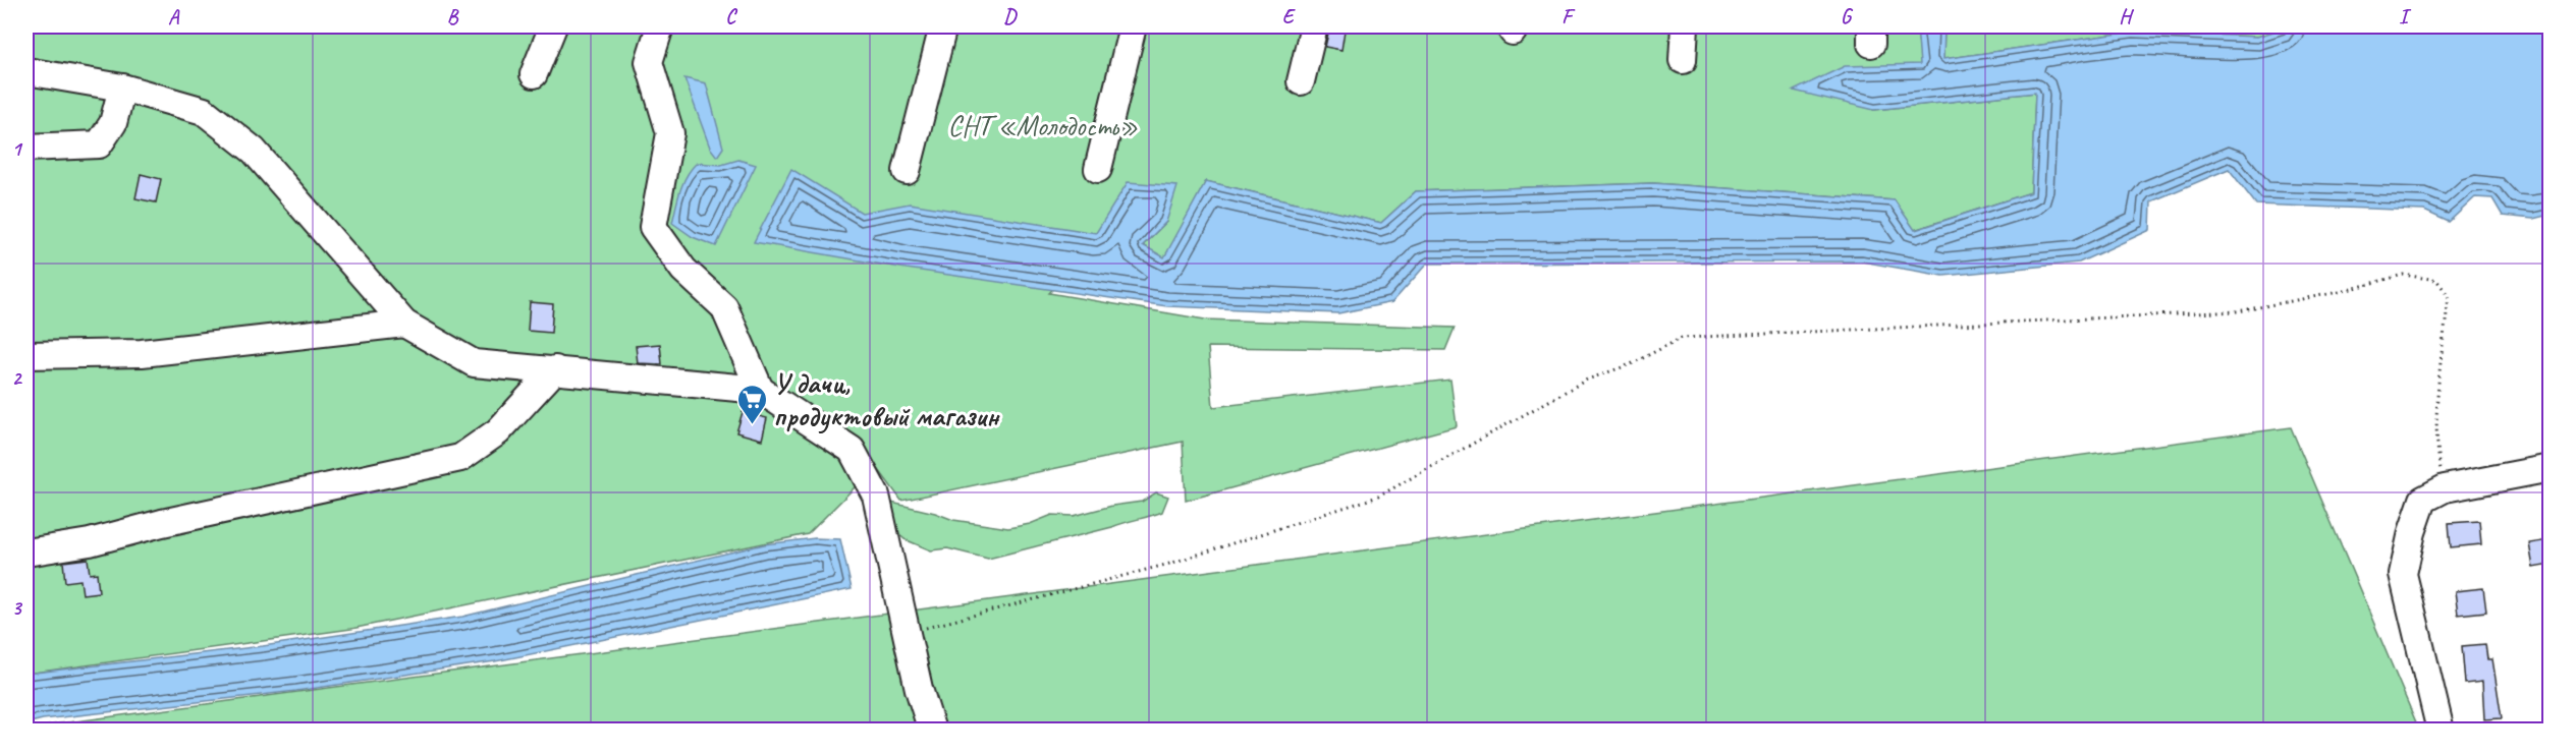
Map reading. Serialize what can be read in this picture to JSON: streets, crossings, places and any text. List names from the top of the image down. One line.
{"parks":["СНТ «Молодость»"],"places":{"supermarket":["У дачи, продуктовый магазин"]},"grid":{"columns":["A","B","C","D","E","F","G","H","I"],"rows":["1","2","3"]}}
